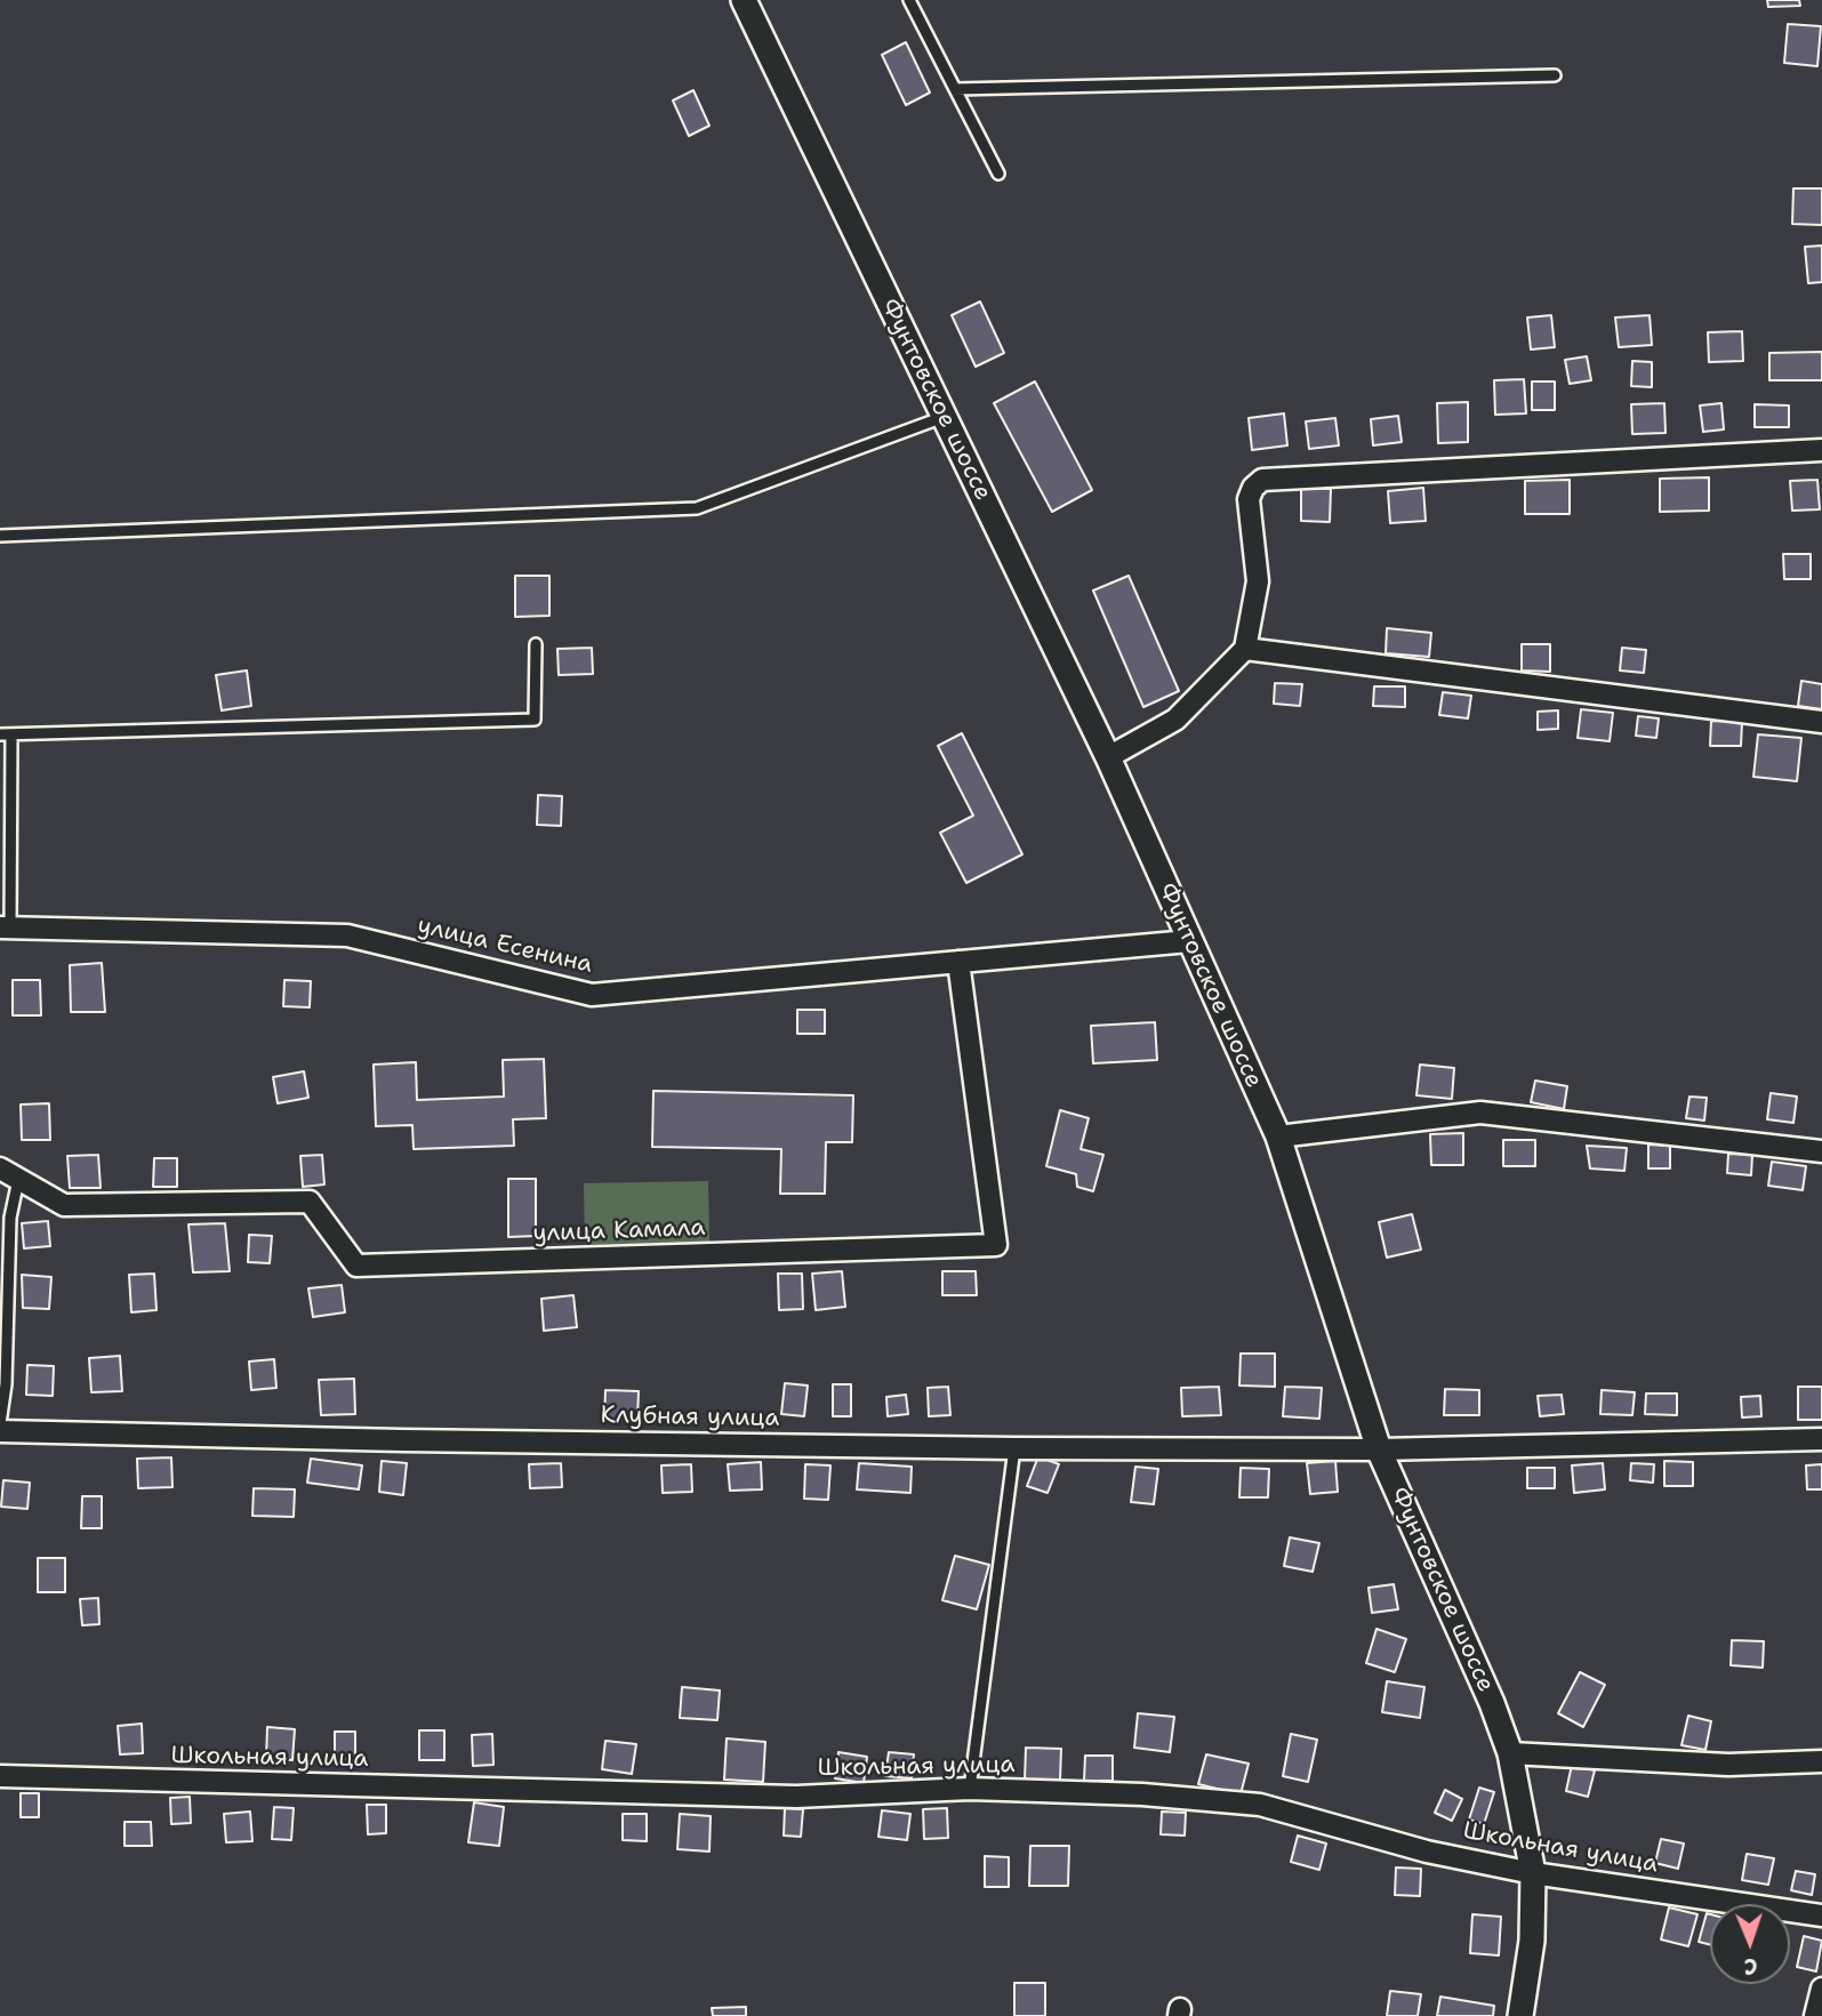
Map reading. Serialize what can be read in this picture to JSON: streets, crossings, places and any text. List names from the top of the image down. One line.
{"streets":{"street":["Фунтовское шоссе","улица Есенина","улица Камала","Клубная улица","Школьная улица"]},"crossings":[["Фунтовское шоссе","улица Есенина"],["Фунтовское шоссе","Клубная улица"],["Фунтовское шоссе","Школьная улица"],["улица Есенина","улица Камала"]],"north":"bottom"}
